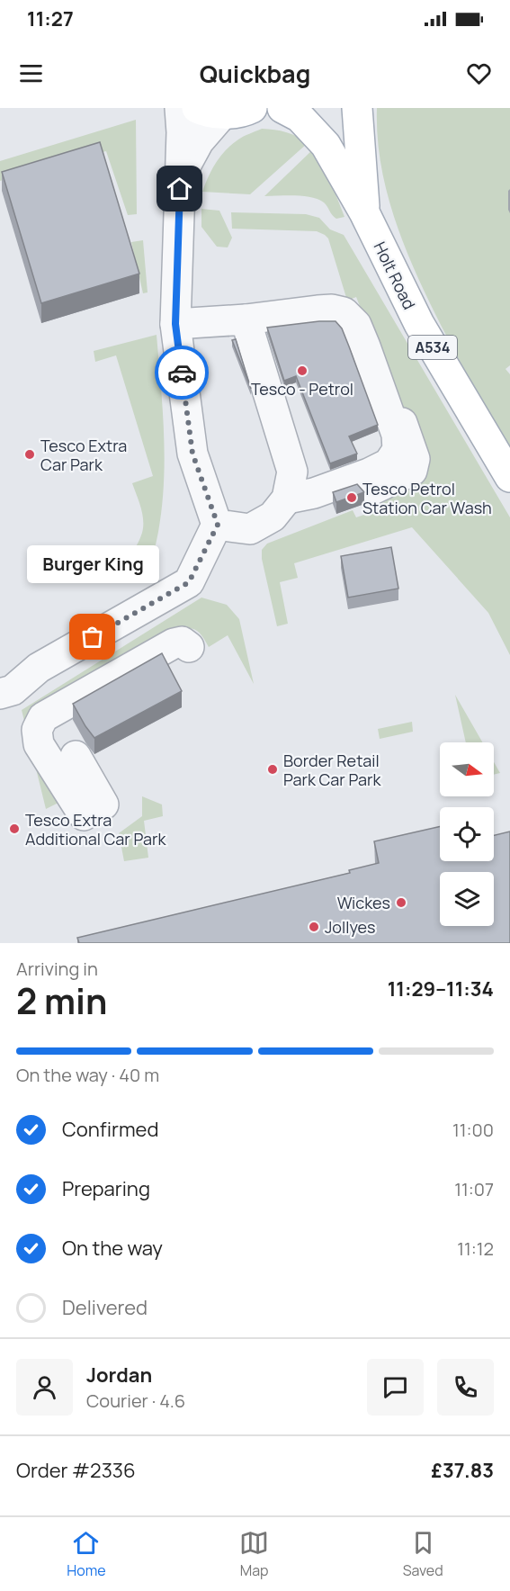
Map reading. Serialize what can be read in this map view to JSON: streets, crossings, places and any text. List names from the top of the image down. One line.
{"streets":{"main road":["Holt Road","A534"]},"places":["Tesco - Petrol","Tesco Extra Car Park","Tesco Petrol Station Car Wash","Burger King","Border Retail Park Car Park","Tesco Extra Additional Car Park","Wickes","Jollyes"],"north":"right","page":{"status":"11:27","header":"Quickbag","bubble":"Burger King","heading":["2 min","Arriving in","11:29–11:34"],"panel":["Jordan","Courier · 4.6","Order #2336","£37.83"],"bar":"On the way · 40 m","list":[["Confirmed","11:00"],["Preparing","11:07"],["On the way","11:12"],"Delivered"],"tabs":["Home","Map","Saved"]}}
